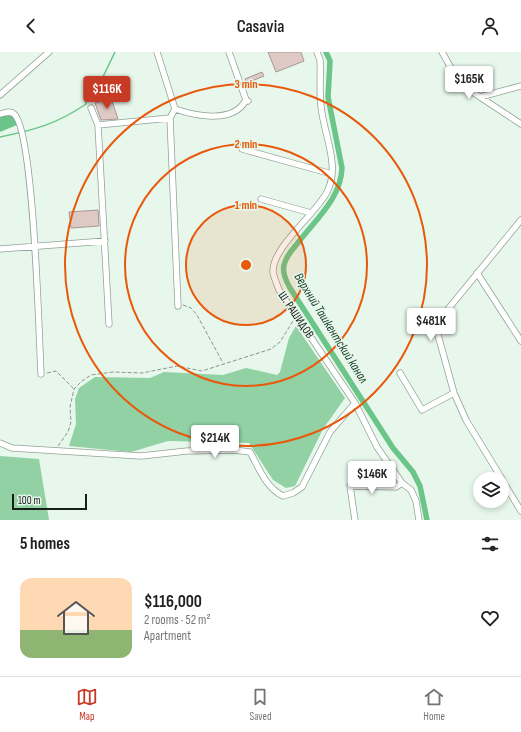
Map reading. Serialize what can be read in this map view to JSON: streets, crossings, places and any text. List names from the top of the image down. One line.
{"streets":{"street":["Ш. РАШИДОВ"]},"water":["Верхний Ташкентский канал"],"scale_bar":"100 m","page":{"header":"Casavia","price":["$165K","$116K","$481K","$214K","$146K"],"scale":"100 m","heading":"5 homes","list":[{"name":"$116,000","note":"2 rooms · 52 m² · Apartment"}],"tabs":["Map","Saved","Home"]},"rings":["3 min","2 min","1 min"]}
